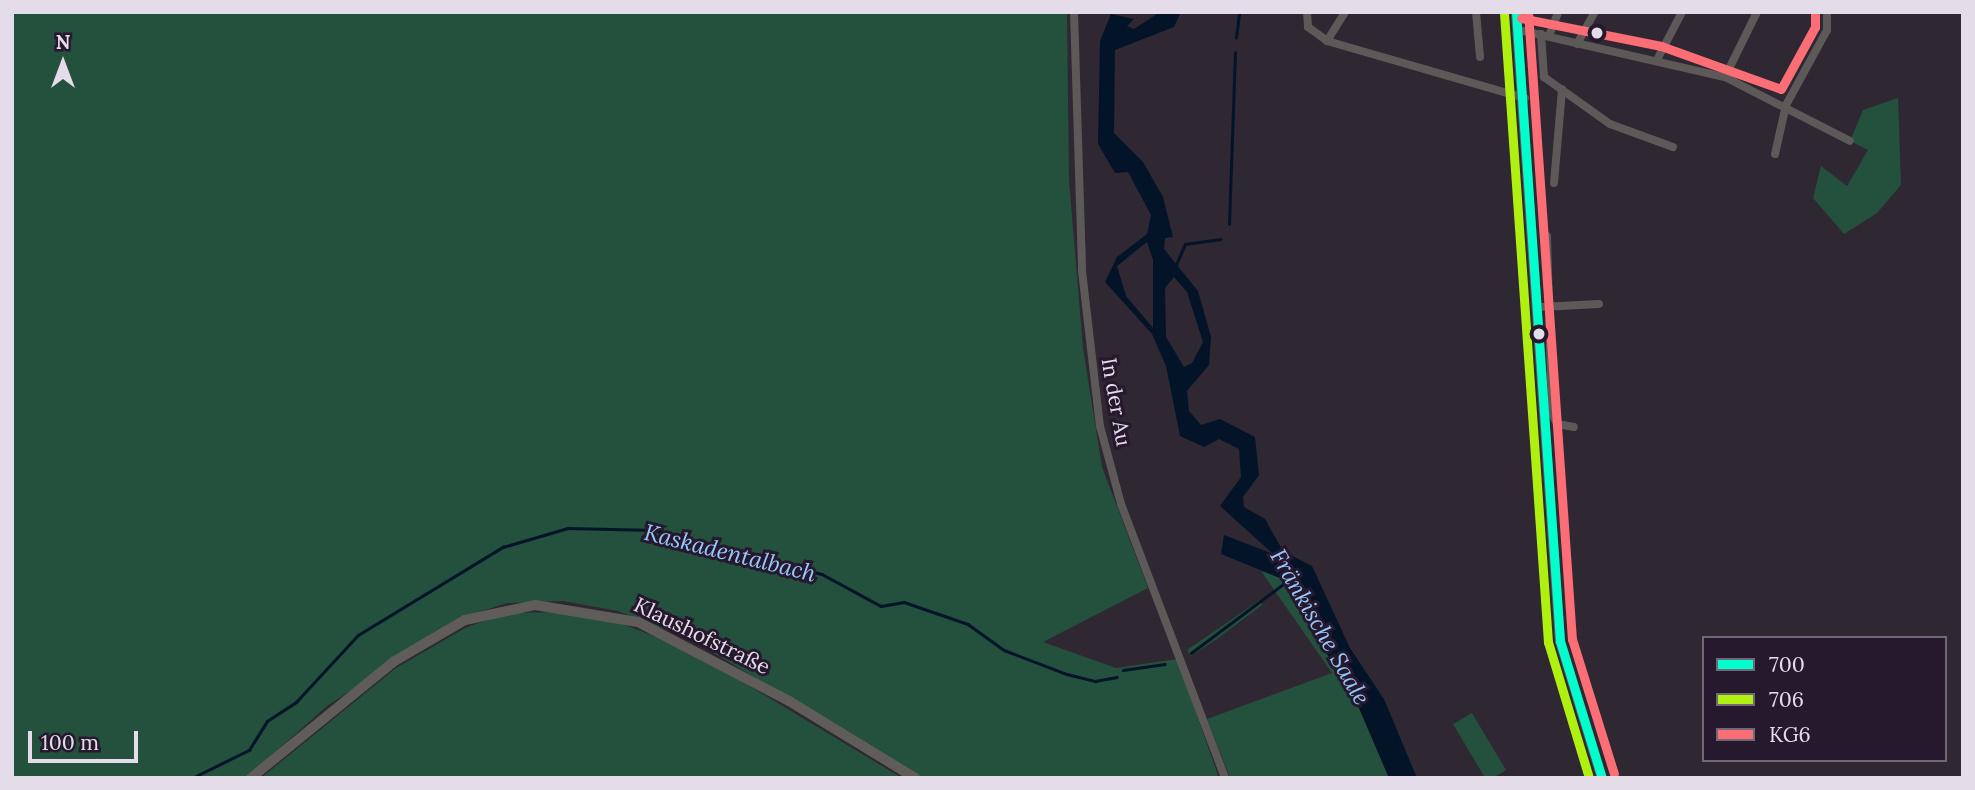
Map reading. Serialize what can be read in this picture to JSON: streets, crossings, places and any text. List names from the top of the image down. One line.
{"streets":{"main road":["Klaushofstraße"],"street":["In der Au"]},"water":["Kaskadentalbach","Fränkische Saale"],"lines":["transit line 700","transit line KG6","transit line 706"],"legend":["700","706","KG6"],"scale_bar":"100 m","north":"top"}
